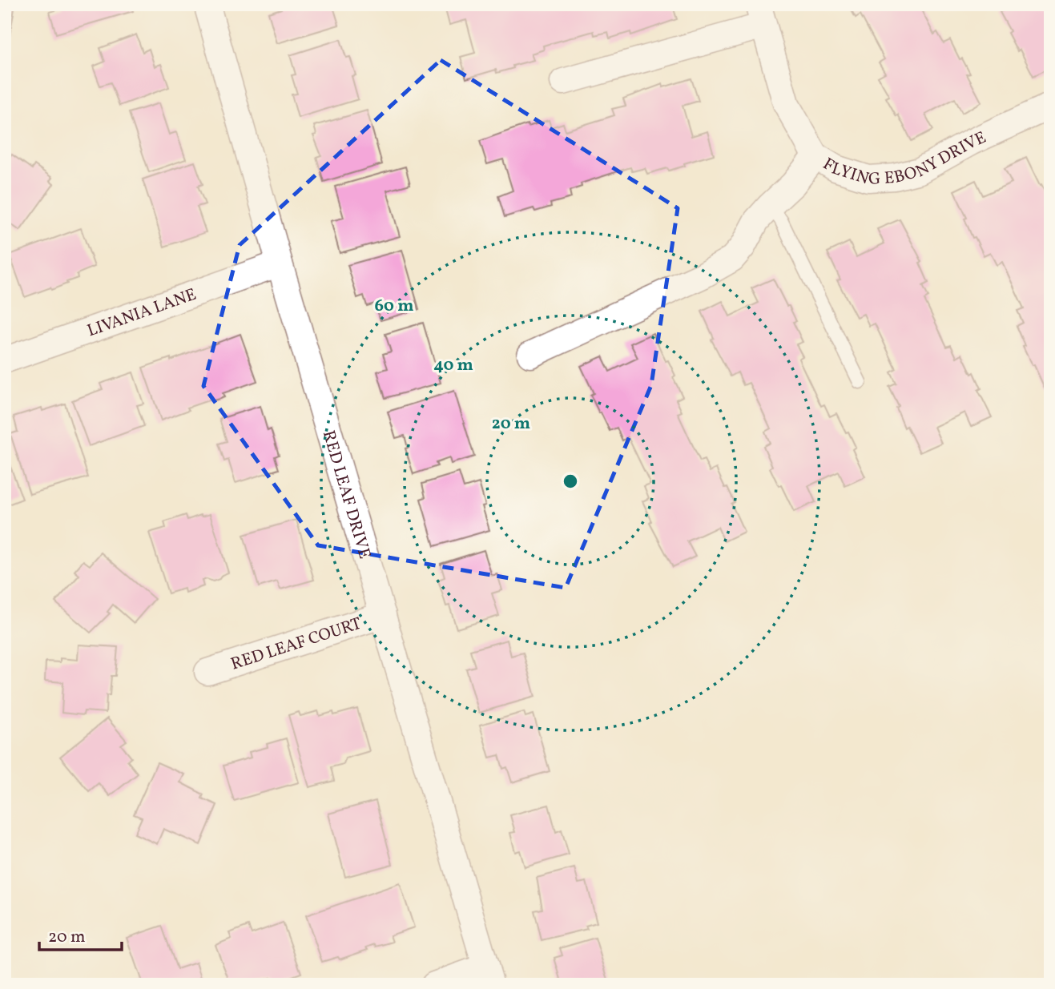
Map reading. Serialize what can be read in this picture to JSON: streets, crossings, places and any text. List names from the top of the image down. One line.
{"streets":{"street":["FLYING EBONY DRIVE","LIVANIA LANE","RED LEAF DRIVE","RED LEAF COURT"]},"crossings":[["LIVANIA LANE","RED LEAF DRIVE"],["RED LEAF DRIVE","RED LEAF COURT"]],"scale_bar":"20 m","rings":["60 m","40 m","20 m"]}
